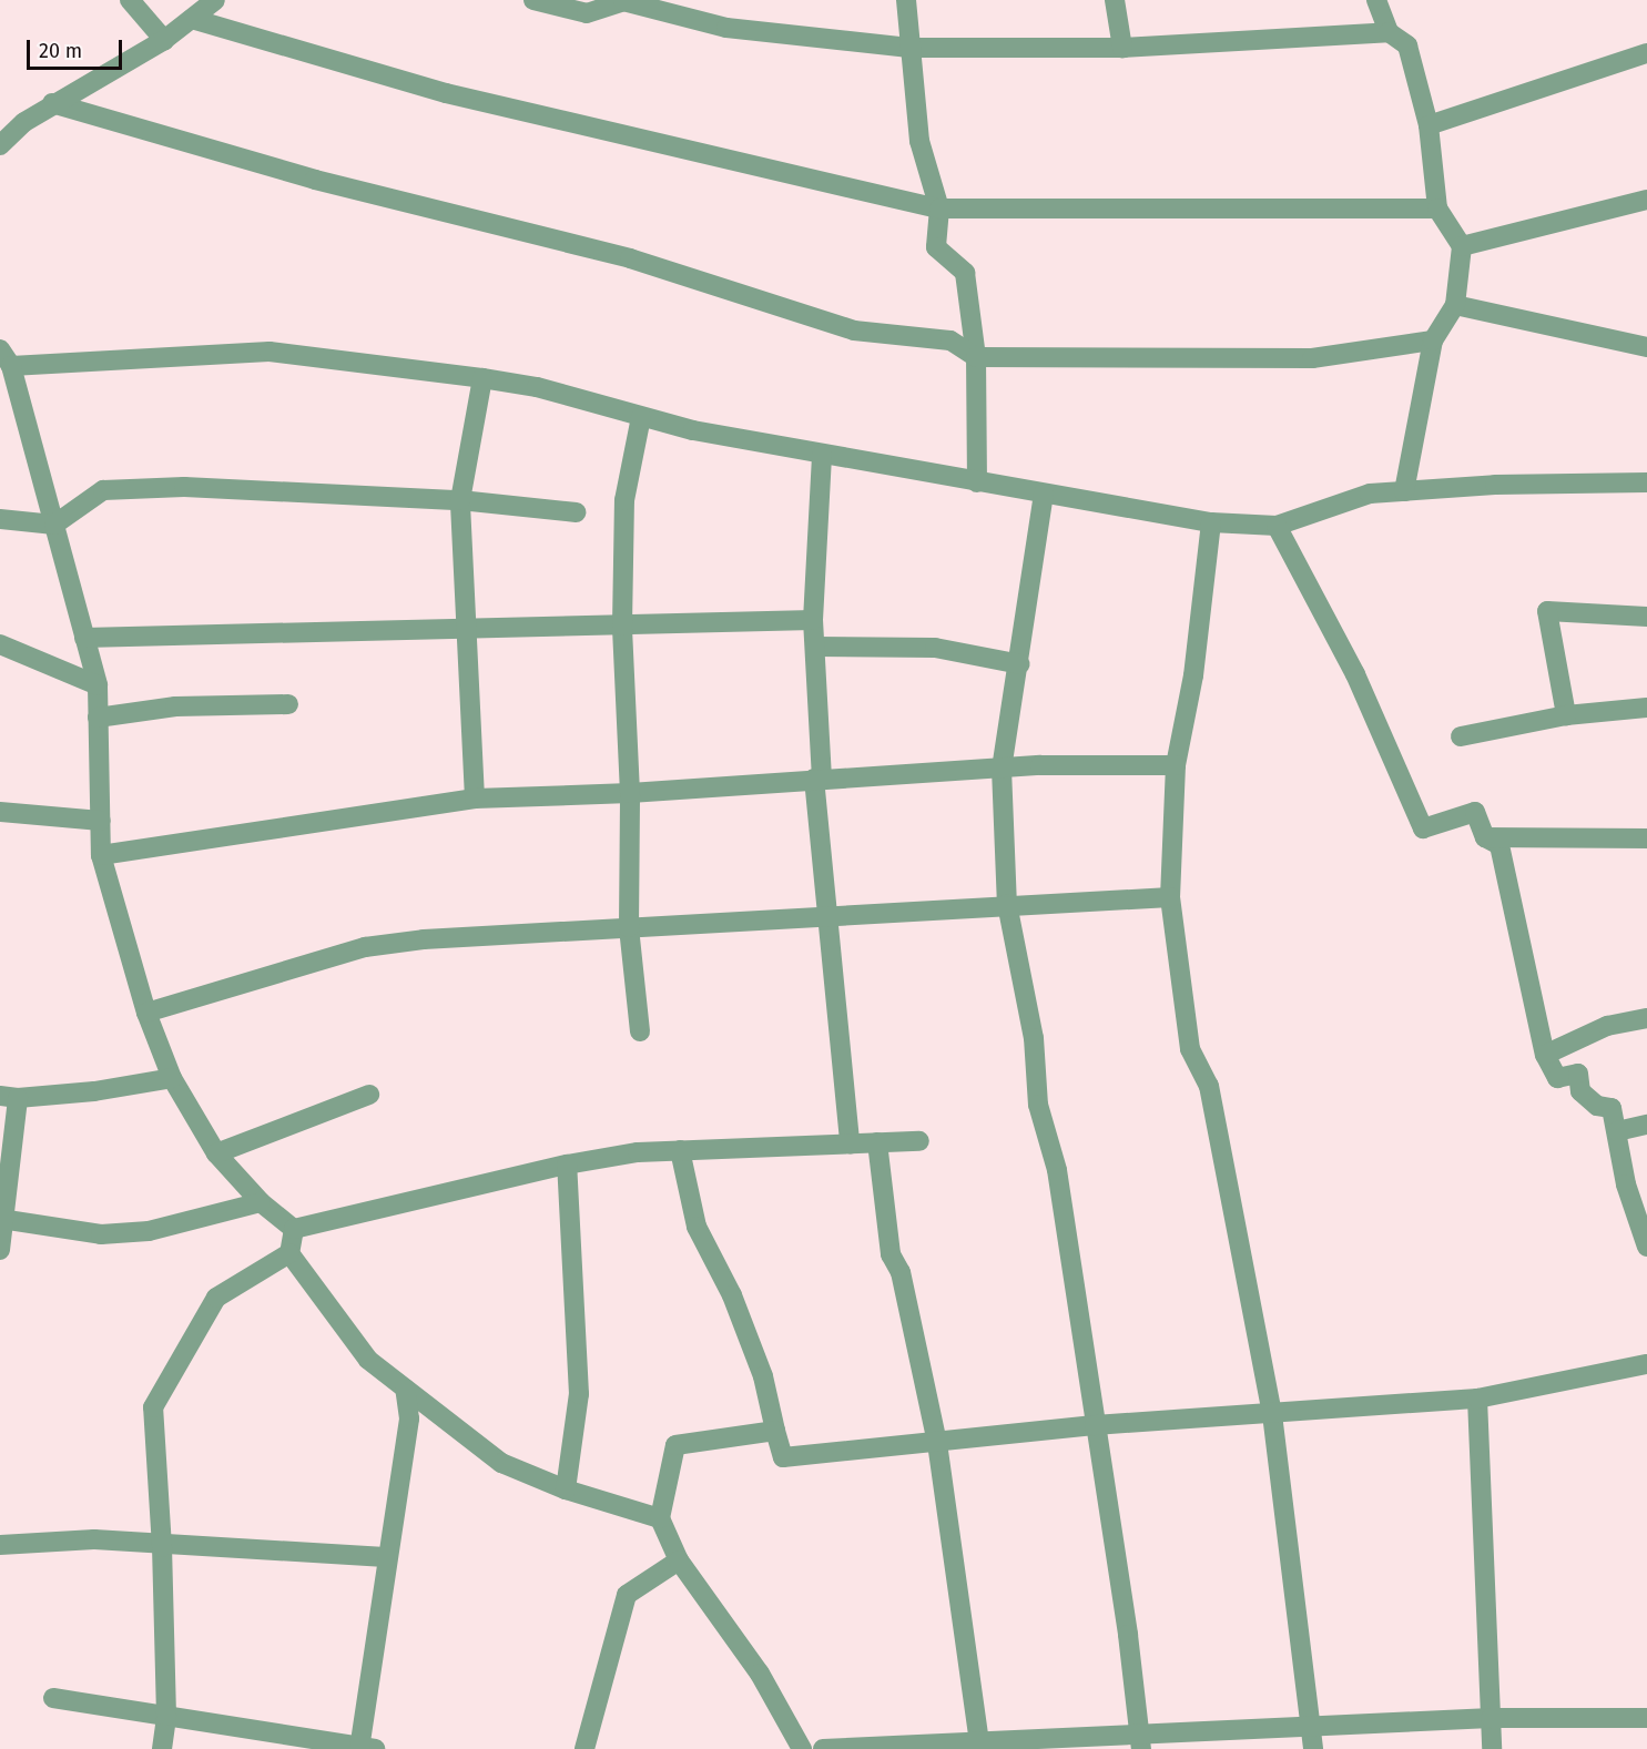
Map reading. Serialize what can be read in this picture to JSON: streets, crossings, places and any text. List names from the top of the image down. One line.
{"scale_bar":"20 m"}
